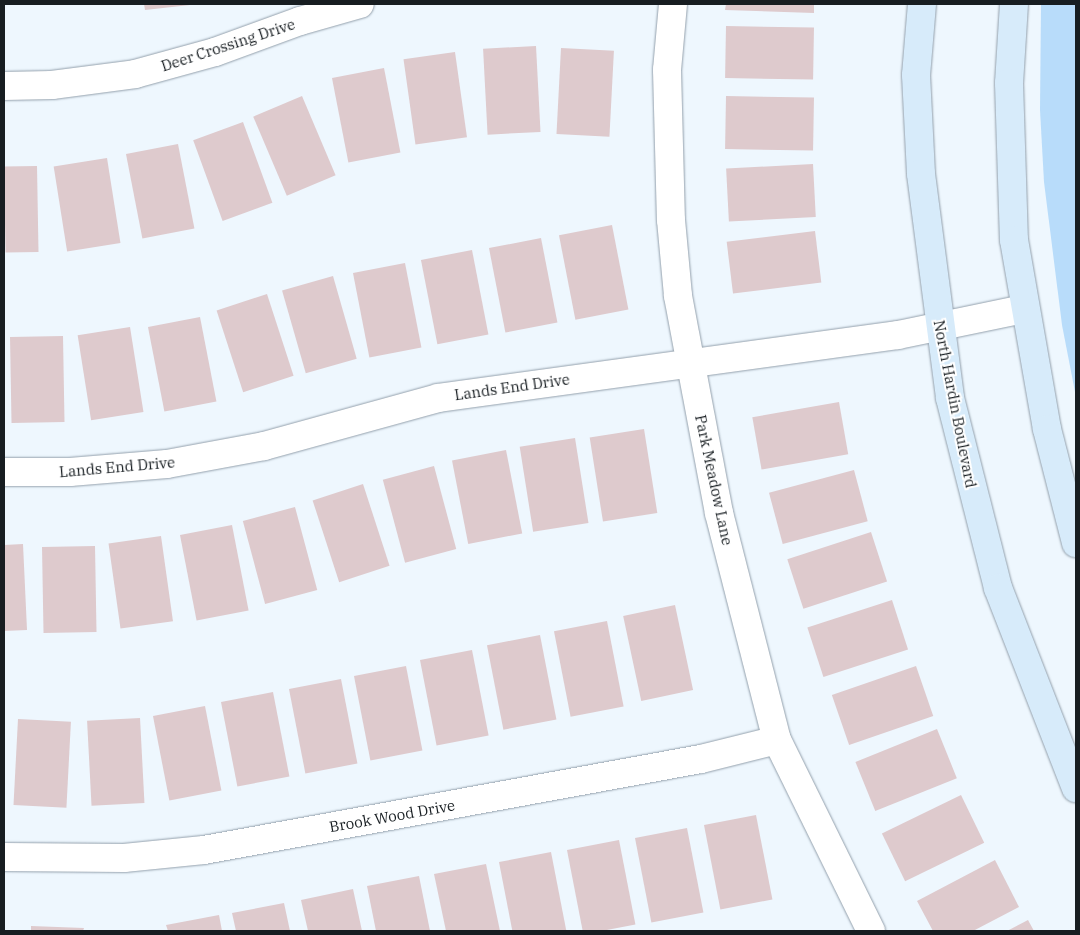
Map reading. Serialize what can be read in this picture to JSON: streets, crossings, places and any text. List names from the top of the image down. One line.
{"streets":{"main road":["North Hardin Boulevard"],"street":["Deer Crossing Drive","Lands End Drive","Park Meadow Lane","Brook Wood Drive"]},"crossings":[["Lands End Drive","North Hardin Boulevard"],["Lands End Drive","Park Meadow Lane"],["Park Meadow Lane","Brook Wood Drive"]]}
